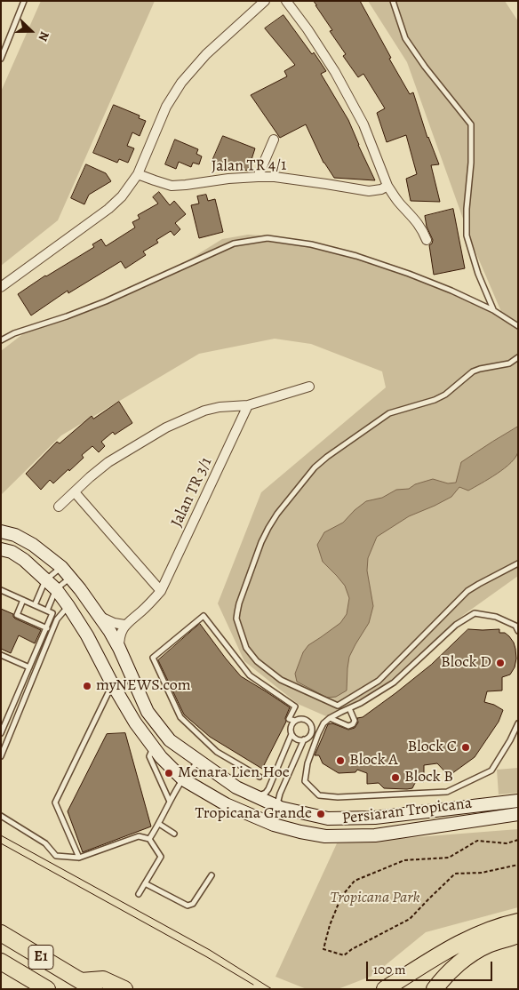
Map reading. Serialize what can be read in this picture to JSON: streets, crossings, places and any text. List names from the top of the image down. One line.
{"streets":{"highway":["E1"],"main road":["Persiaran Tropicana"],"street":["Jalan TR 4/1","Jalan TR 3/1"]},"parks":["Tropicana Park"],"places":["Block D","myNEWS.com","Block C","Block A","Menara Lien Hoe","Block B","Tropicana Grande"],"scale_bar":"100 m","north":"right"}
